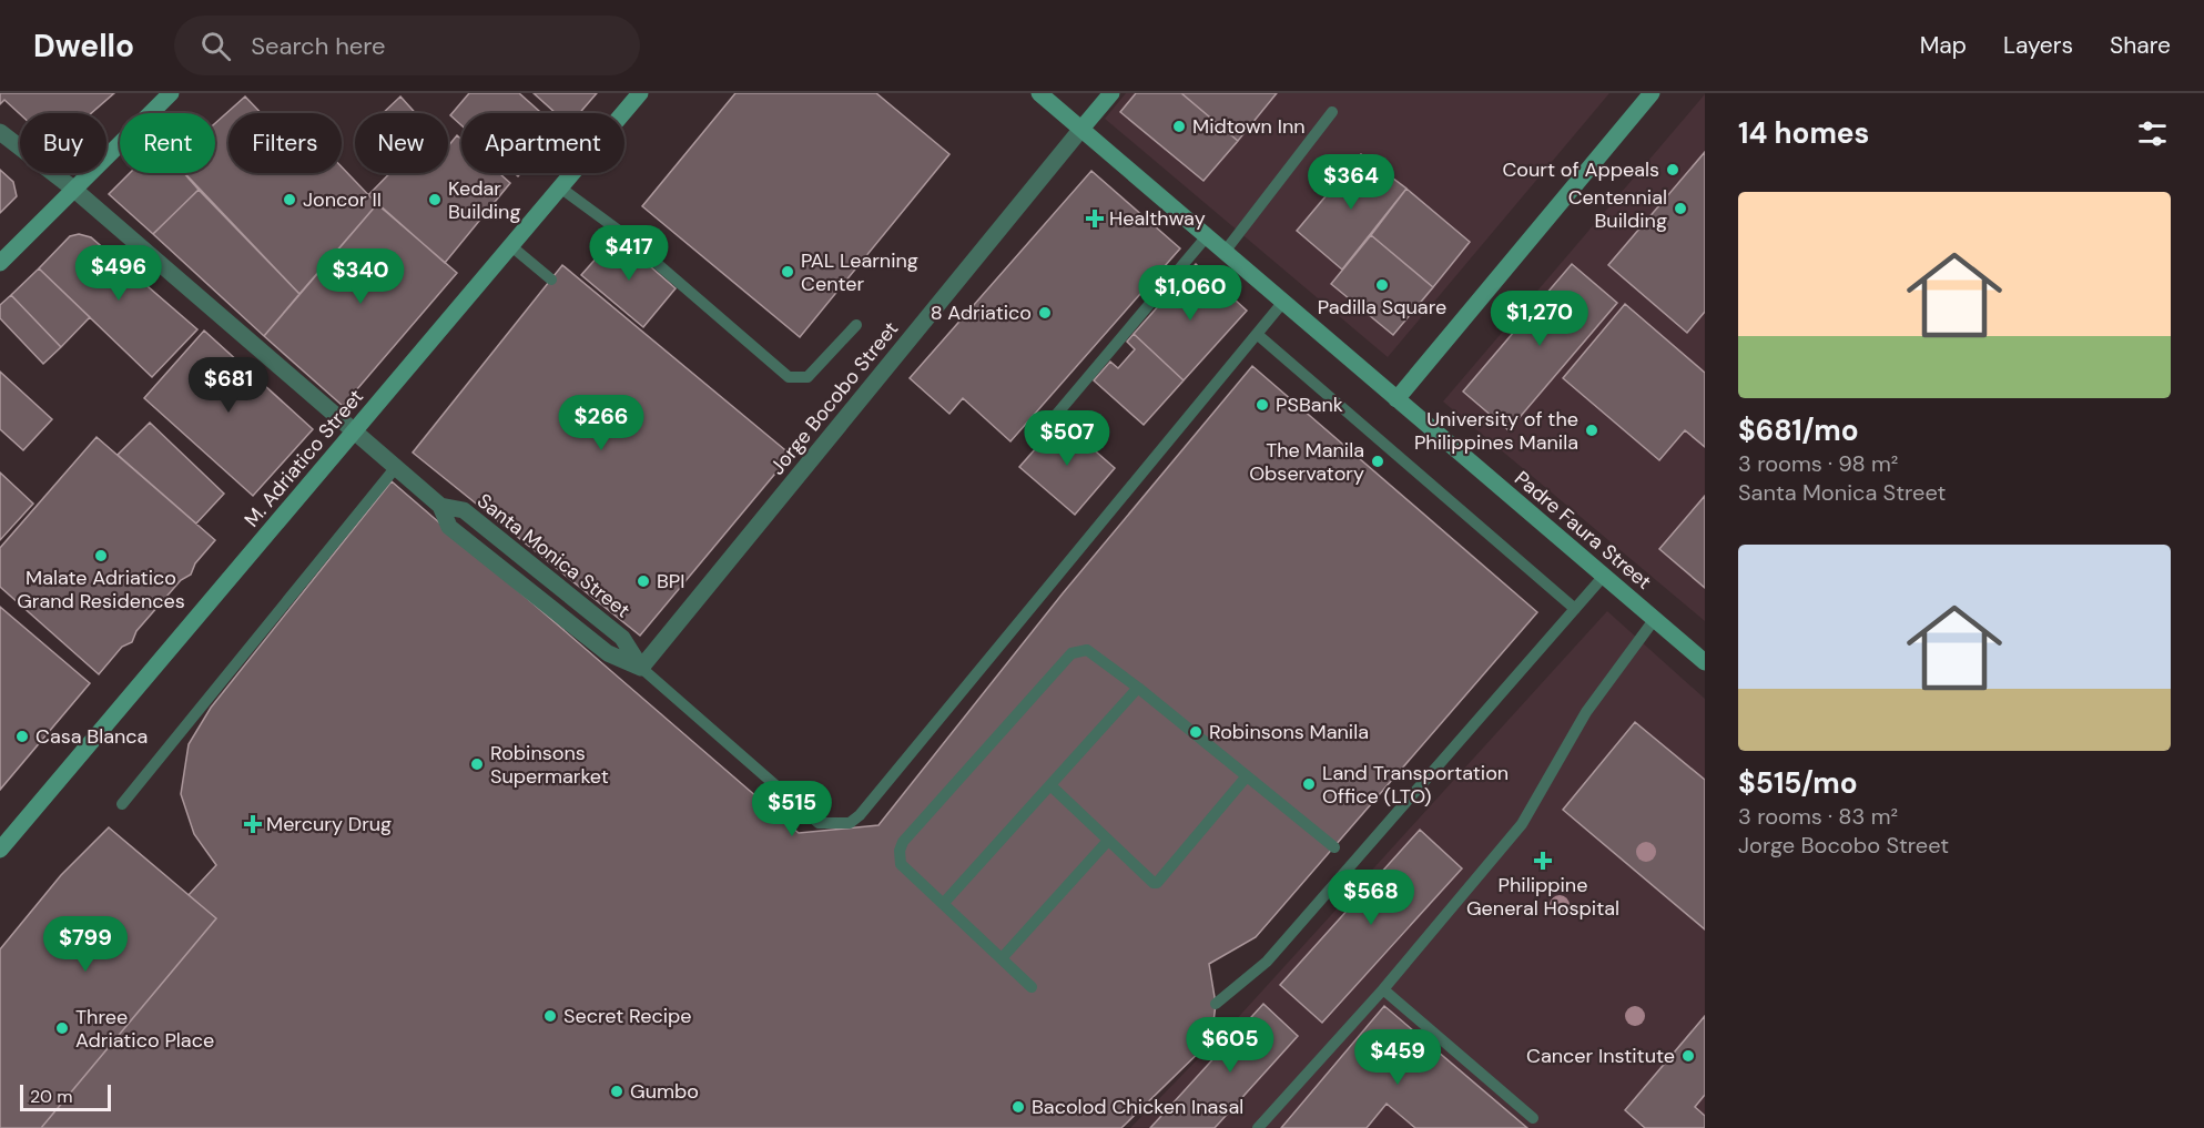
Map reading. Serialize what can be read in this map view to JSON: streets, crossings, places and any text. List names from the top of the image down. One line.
{"streets":{"street":["Jorge Bocobo Street","M. Adriatico Street","Padre Faura Street","Santa Monica Street"]},"crossings":[["Jorge Bocobo Street","Padre Faura Street"],["Jorge Bocobo Street","Santa Monica Street"],["M. Adriatico Street","Santa Monica Street"]],"places":{"other":["Midtown Inn","Court of Appeals","Joncor II","Kedar Building","Centennial Building","PAL Learning Center","Padilla Square","8 Adriatico","PSBank","University of the Philippines Manila","The Manila Observatory","Malate Adriatico Grand Residences","BPI","Robinsons Manila","Casa Blanca","Robinsons Supermarket","Land Transportation Office (LTO)","Secret Recipe","Three Adriatico Place","Cancer Institute","Gumbo","Bacolod Chicken Inasal"],"health":["Healthway","Mercury Drug","Philippine General Hospital"]},"scale_bar":"20 m","page":{"header":"Dwello","search":"Search here","nav":["Map","Layers","Share"],"heading":"14 homes","chip":["Buy","Rent","Filters","New","Apartment"],"price":["$364","$417","$496","$340","$1,060","$1,270","$681","$266","$507","$515","$568","$799","$605","$459"],"list":[{"name":"$681/mo","note":"3 rooms · 98 m² · Santa Monica Street"},{"name":"$515/mo","note":"3 rooms · 83 m² · Jorge Bocobo Street"}],"scale":"20 m"}}
